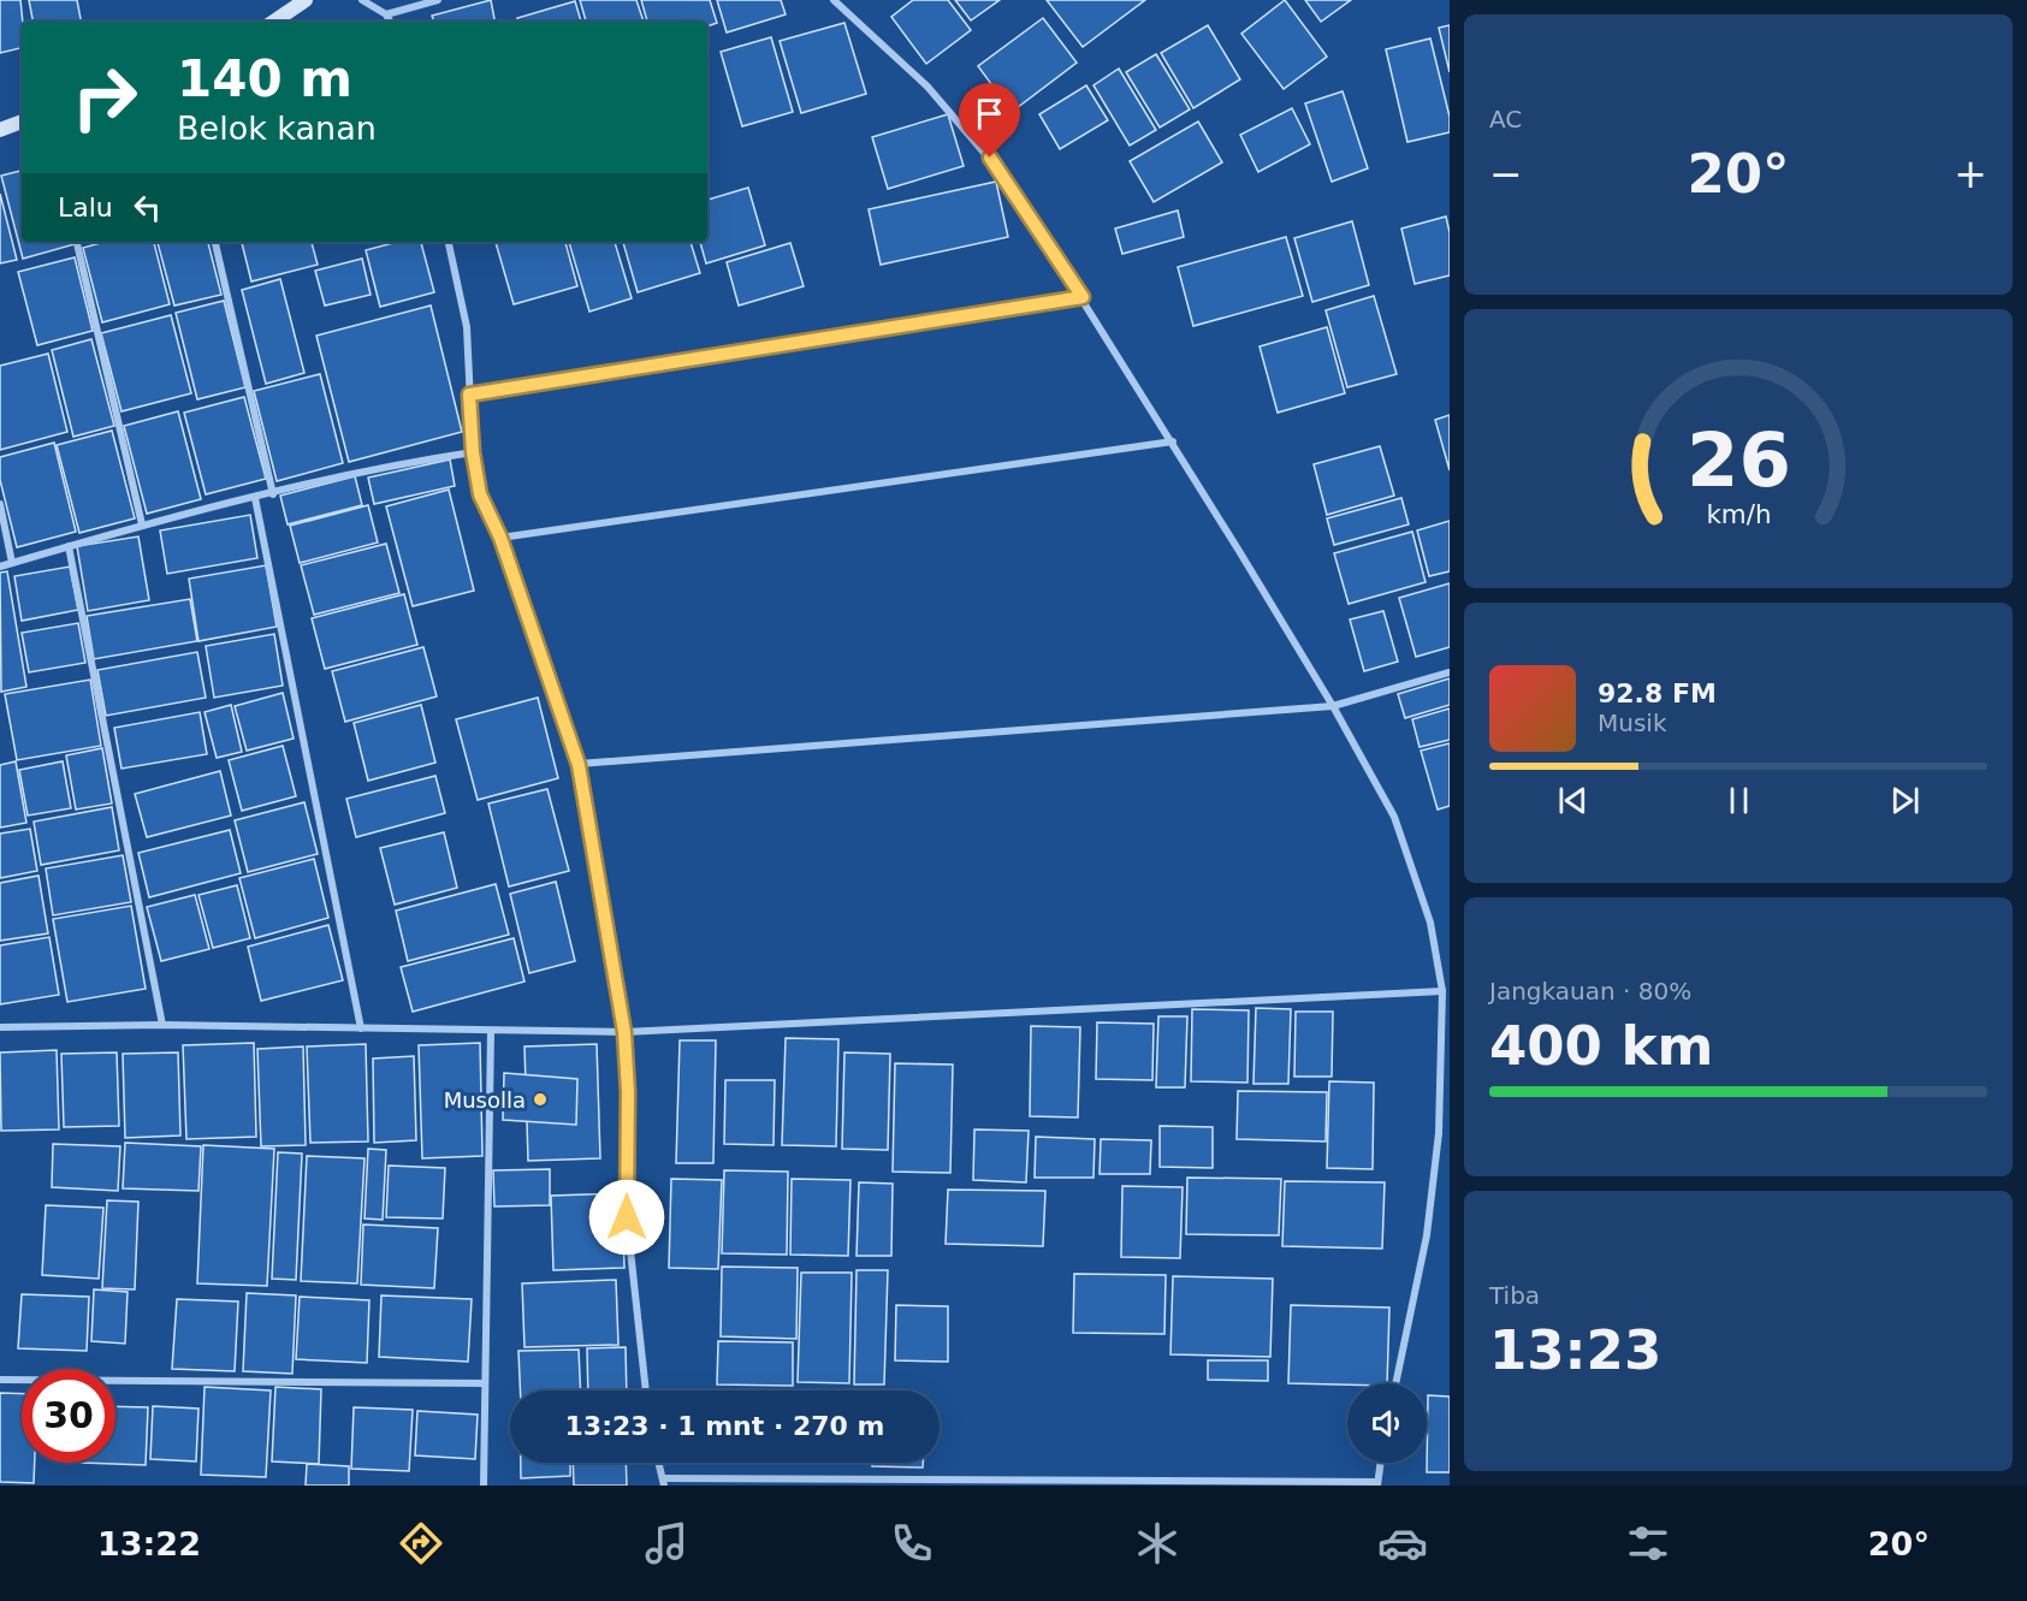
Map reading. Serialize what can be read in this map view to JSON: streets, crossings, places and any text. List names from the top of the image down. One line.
{"places":["Musolla"],"page":{"tile":["AC",["Jangkauan · 80%","400 km"],["Tiba","13:23"]],"turn":["140 m","Belok kanan"],"heat":["−","20°","+"],"then":"Lalu","song":["92.8 FM","Musik"],"limit":"30","trip":"13:23 · 1 mnt · 270 m","tabs":["13:22","20°"],"gauge":["26","km/h"]}}
